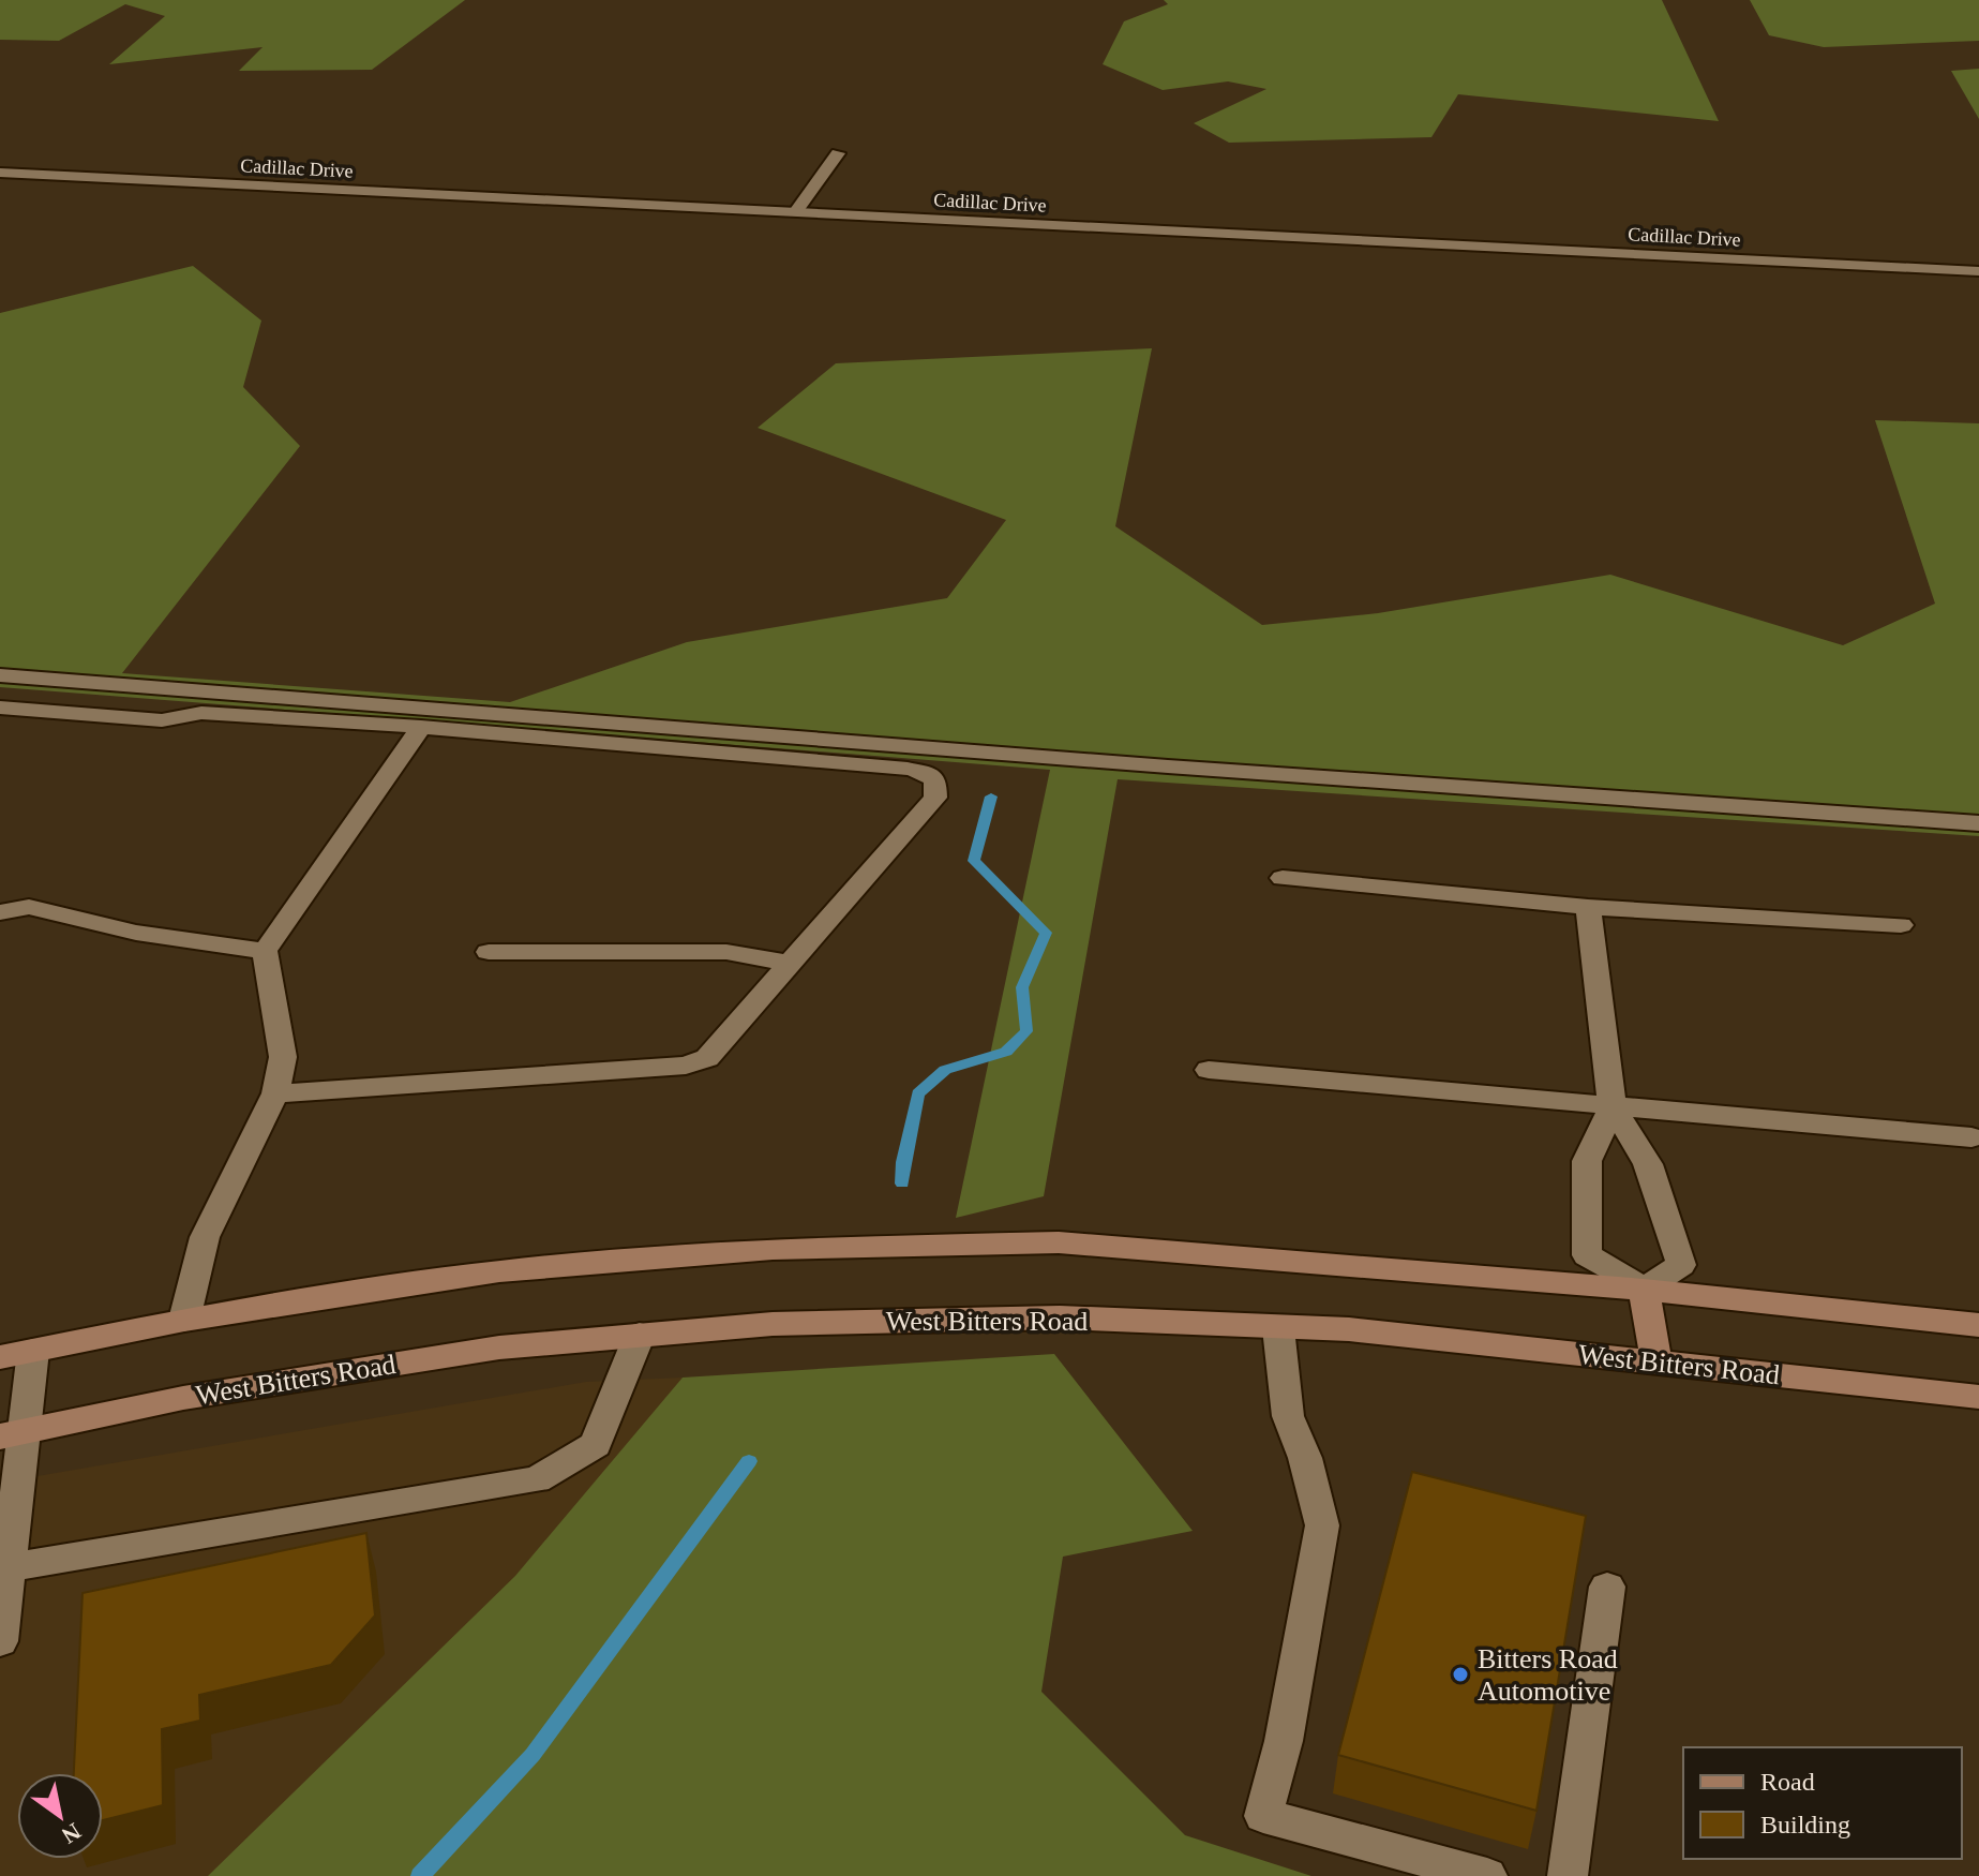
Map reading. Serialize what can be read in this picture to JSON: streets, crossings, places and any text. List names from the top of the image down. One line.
{"streets":{"main road":["West Bitters Road"],"street":["Cadillac Drive"]},"places":["Bitters Road Automotive"],"legend":["Road","Building"],"north":"bottom right"}
